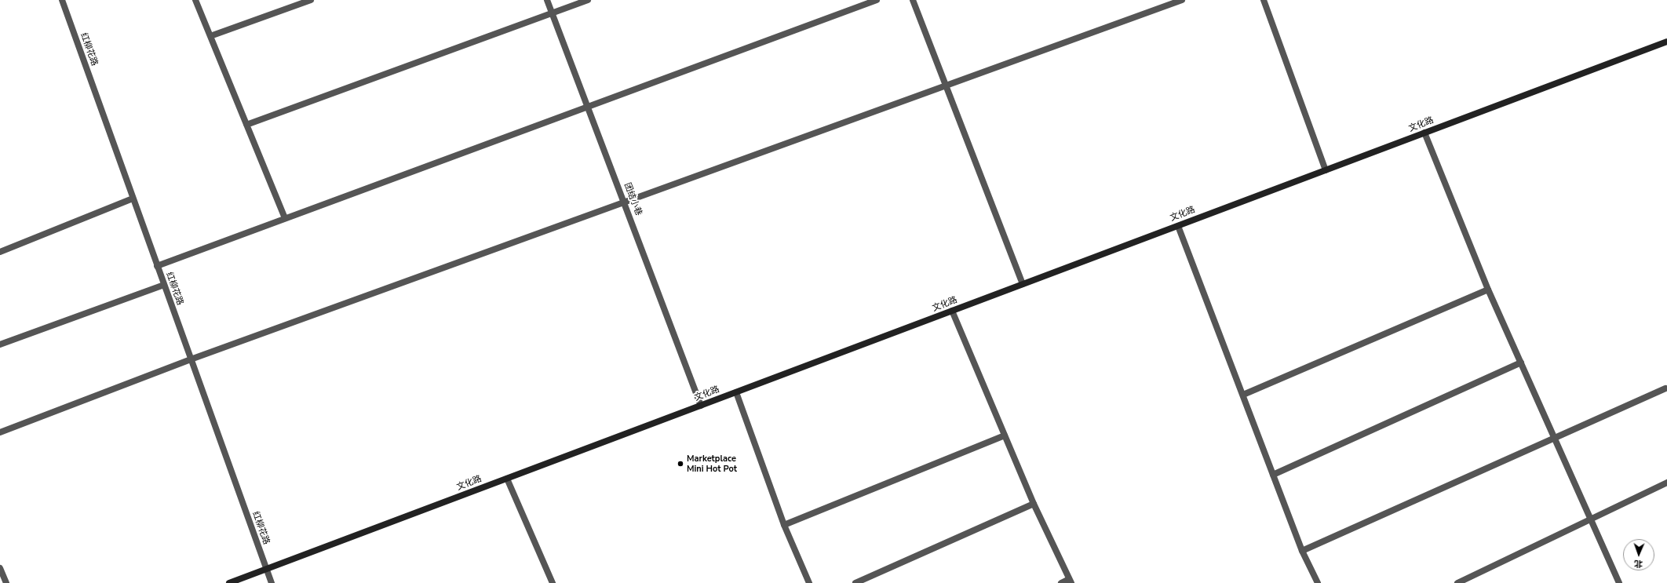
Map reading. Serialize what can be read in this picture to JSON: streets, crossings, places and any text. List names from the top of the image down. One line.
{"streets":{"main road":["文化路"],"street":["红柳花路","团结小巷"]},"crossings":[["红柳花路","文化路"],["文化路","团结小巷"]],"places":["Marketplace Mini Hot Pot"],"north":"bottom"}
